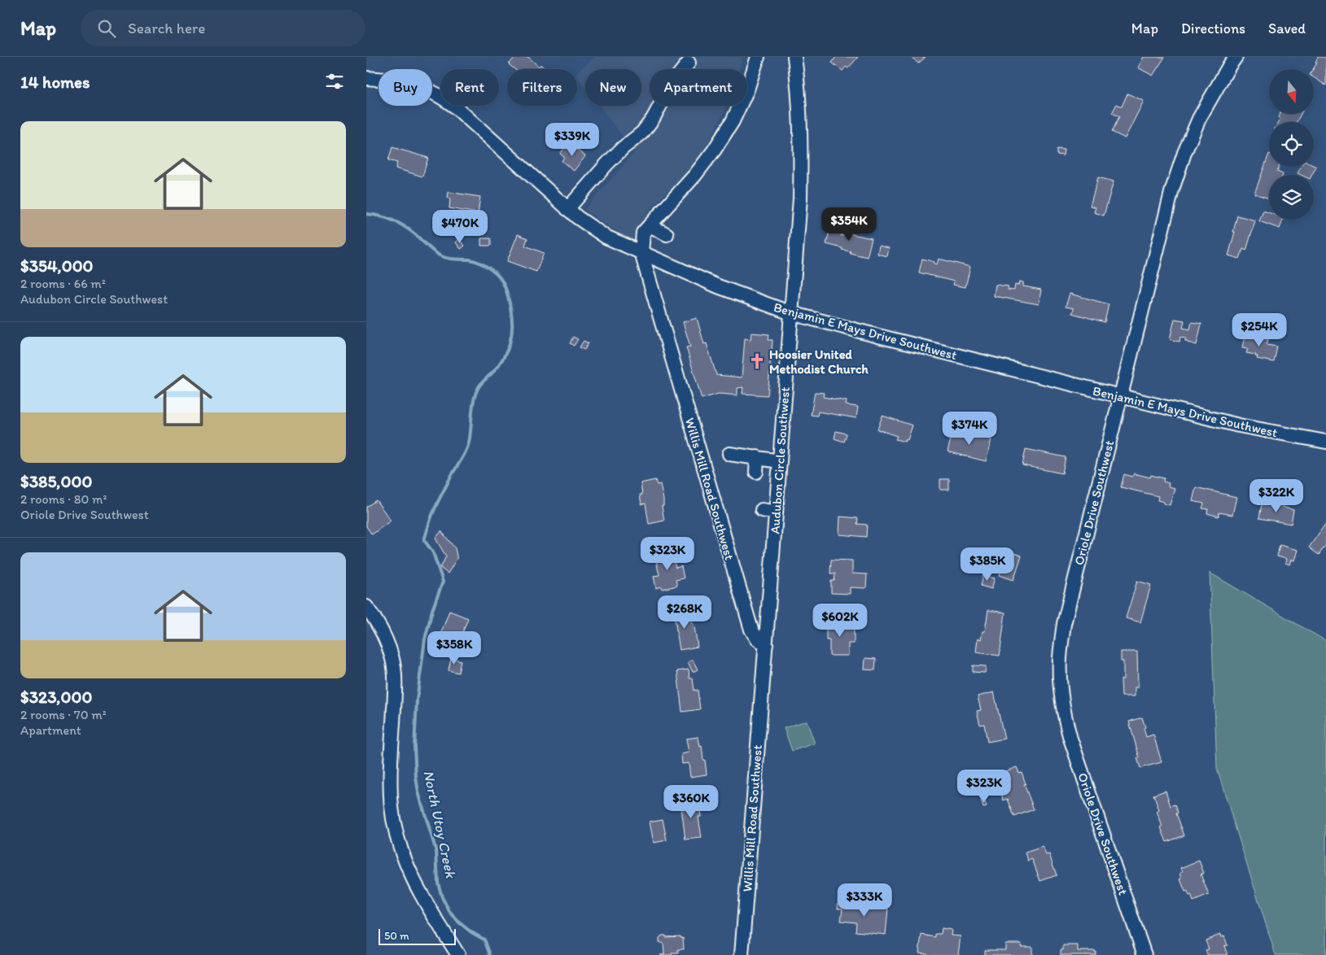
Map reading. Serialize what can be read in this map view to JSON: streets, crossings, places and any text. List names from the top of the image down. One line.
{"streets":{"street":["Benjamin E Mays Drive Southwest","Audubon Circle Southwest","Willis Mill Road Southwest","Oriole Drive Southwest"]},"crossings":[["Benjamin E Mays Drive Southwest","Audubon Circle Southwest"],["Benjamin E Mays Drive Southwest","Willis Mill Road Southwest"],["Benjamin E Mays Drive Southwest","Oriole Drive Southwest"],["Audubon Circle Southwest","Willis Mill Road Southwest"]],"water":["North Utoy Creek"],"places":{"church":["Hoosier United Methodist Church"]},"scale_bar":"50 m","north":"bottom","page":{"header":"Map","search":"Search here","nav":["Map","Directions","Saved"],"heading":"14 homes","chip":["Buy","Rent","Filters","New","Apartment"],"list":[{"name":"$354,000","note":"2 rooms · 66 m² · Audubon Circle Southwest"},{"name":"$385,000","note":"2 rooms · 80 m² · Oriole Drive Southwest"},{"name":"$323,000","note":"2 rooms · 70 m² · Apartment"}],"price":["$339K","$354K","$470K","$254K","$374K","$322K","$323K","$385K","$268K","$602K","$358K","$323K","$360K","$333K"],"scale":"50 m"}}
